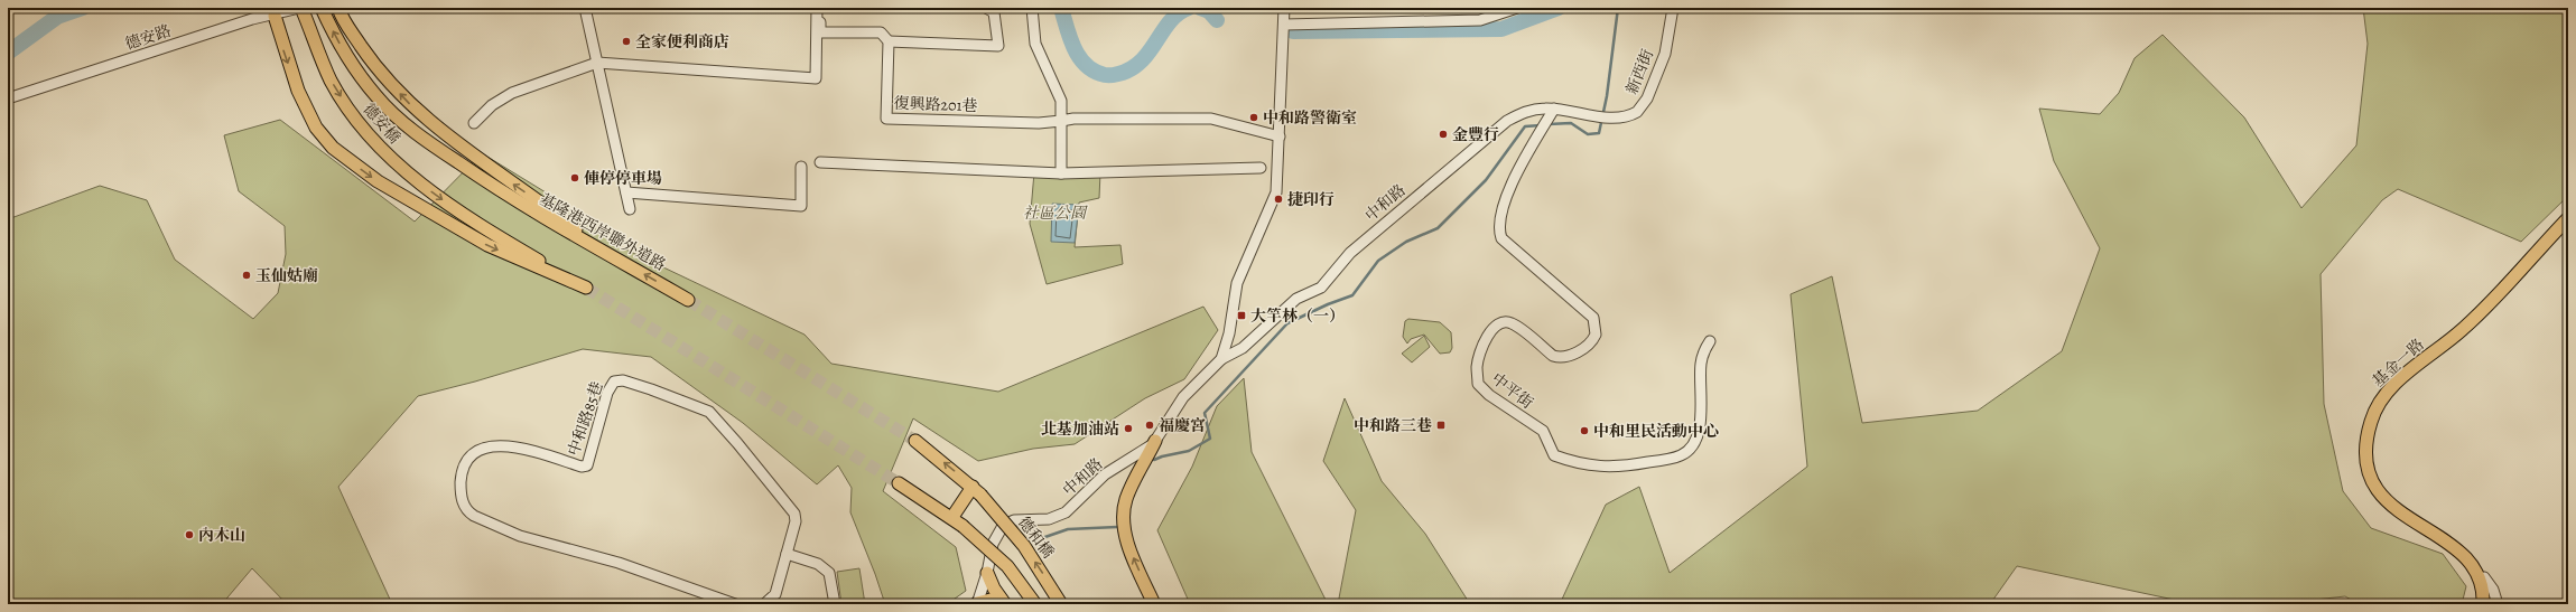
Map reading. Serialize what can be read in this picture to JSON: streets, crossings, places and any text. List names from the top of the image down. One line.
{"streets":{"main road":["德安橋","基隆港西岸聯外道路","基金一路","德和橋"],"street":["德安路","新西街","復興路201巷","中和路","中平街","中和路85巷"]},"crossings":[["德安路","德安橋"],["新西街","中和路"],["復興路201巷","中和路"],["德安橋","基隆港西岸聯外道路"],["中和路","中平街"]],"one_way":["基隆港西岸聯外道路"],"parks":["社區公園"],"places":{"other":["全家便利商店","中和路警衛室","金豐行","俥停停車場","捷印行","玉仙姑廟","福慶宮","北基加油站","中和里民活動中心","內木山"],"transit":["大竿林（一）","中和路三巷"]}}
